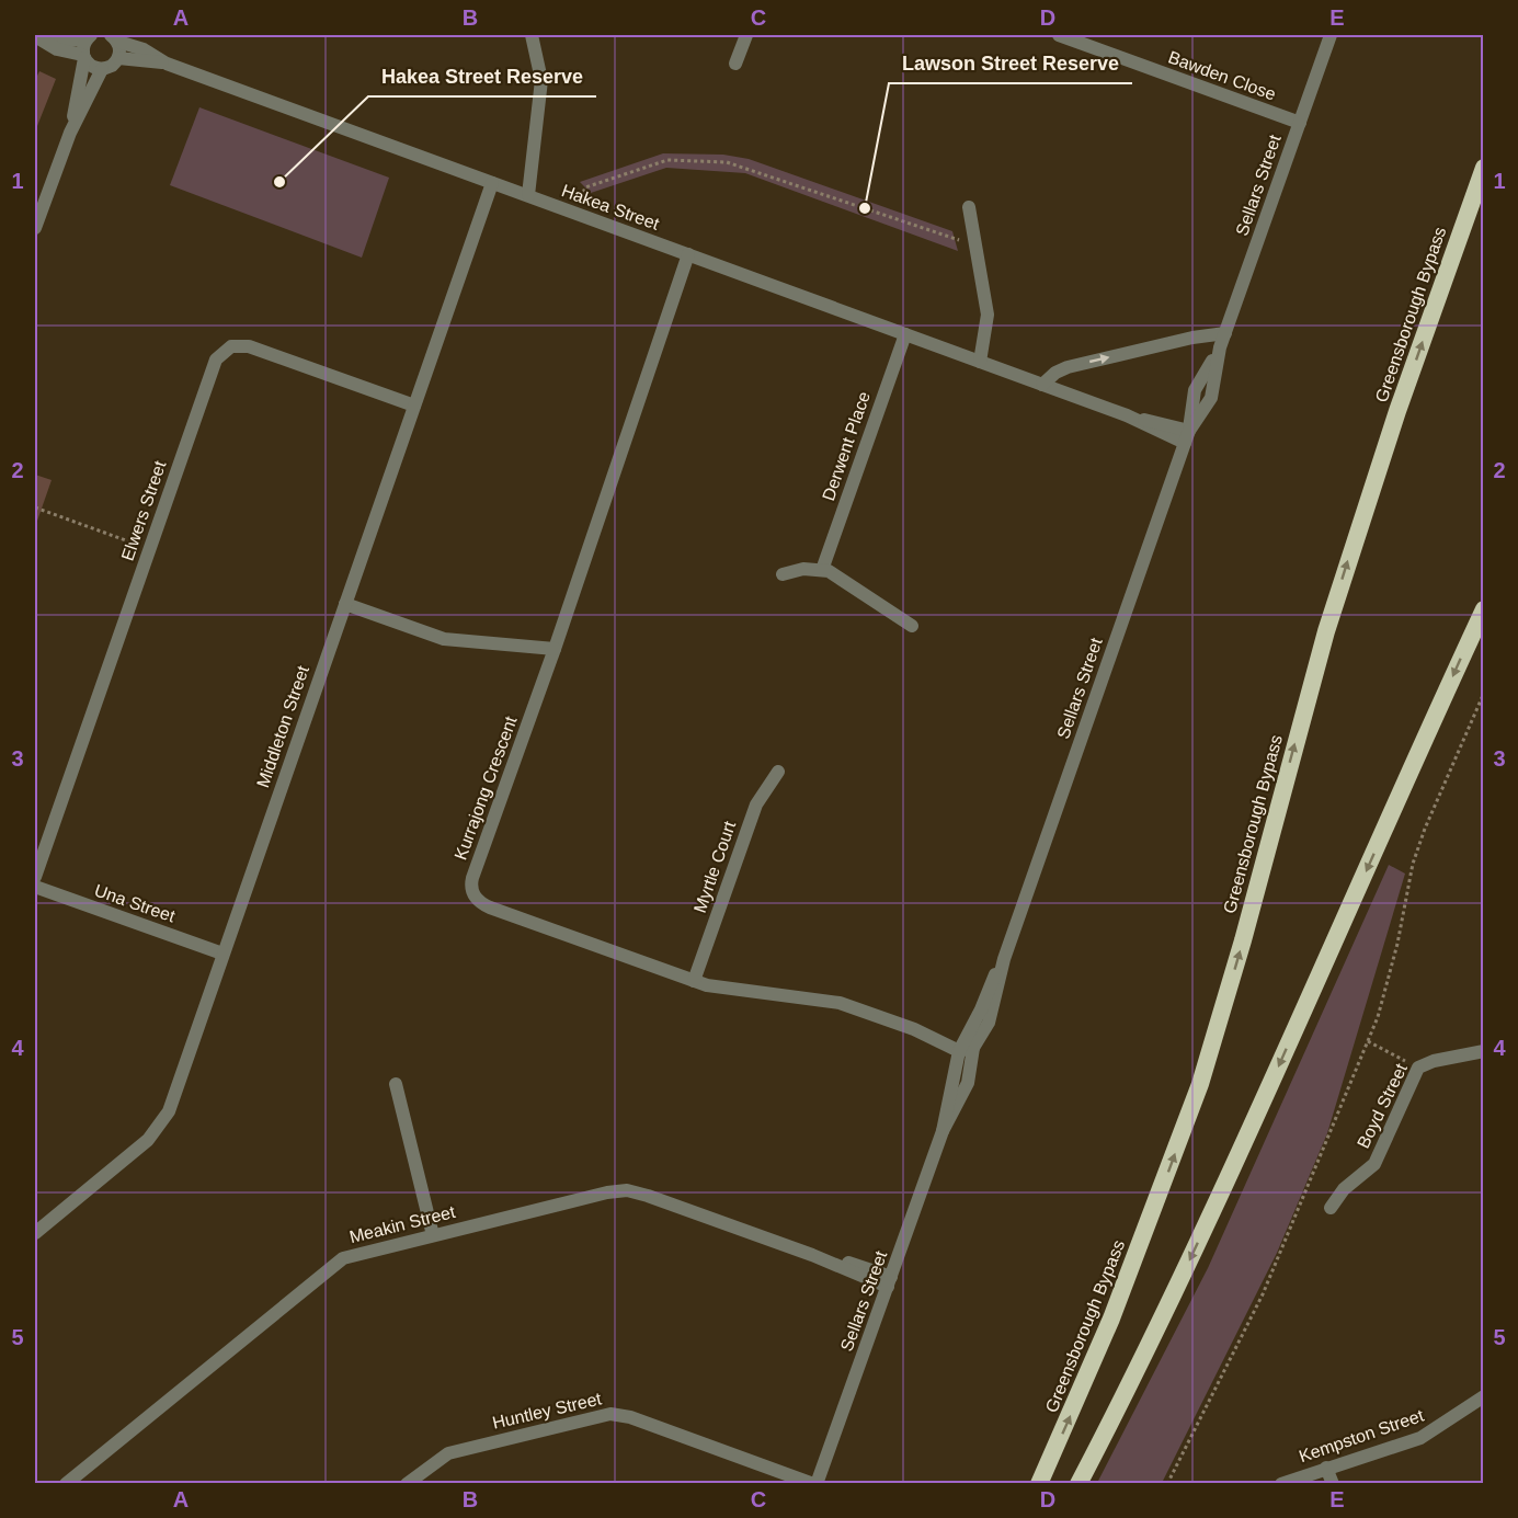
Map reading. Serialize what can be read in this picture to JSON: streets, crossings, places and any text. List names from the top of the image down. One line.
{"streets":{"highway":["Greensborough Bypass"],"street":["Bawden Close","Sellars Street","Hakea Street","Derwent Place","Elwers Street","Middleton Street","Kurrajong Crescent","Myrtle Court","Una Street","Boyd Street","Meakin Street","Huntley Street","Kempston Street"]},"crossings":[["Bawden Close","Sellars Street"],["Sellars Street","Hakea Street"],["Sellars Street","Kurrajong Crescent"],["Sellars Street","Meakin Street"],["Sellars Street","Huntley Street"],["Hakea Street","Derwent Place"],["Hakea Street","Middleton Street"],["Hakea Street","Kurrajong Crescent"],["Elwers Street","Middleton Street"],["Middleton Street","Una Street"],["Kurrajong Crescent","Myrtle Court"]],"places":["Hakea Street Reserve","Lawson Street Reserve"],"grid":{"columns":["A","B","C","D","E"],"rows":["1","2","3","4","5"]}}
